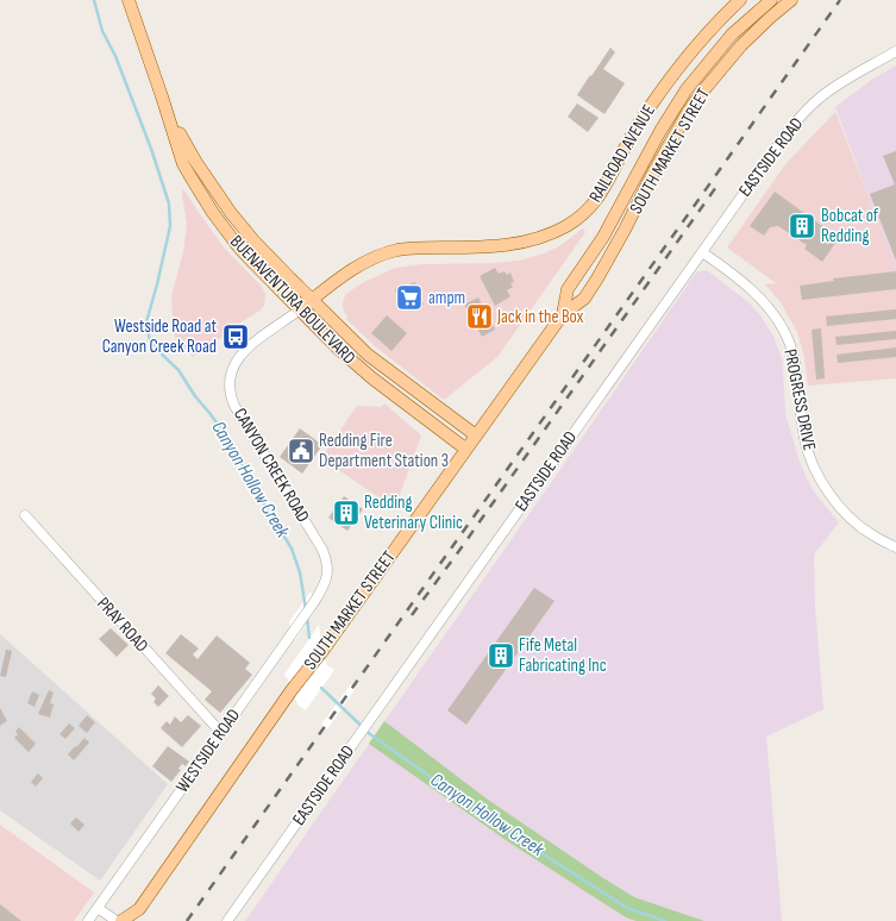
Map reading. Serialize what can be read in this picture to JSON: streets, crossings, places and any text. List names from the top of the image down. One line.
{"streets":{"main road":["SOUTH MARKET STREET","RAILROAD AVENUE","BUENAVENTURA BOULEVARD","CANYON CREEK ROAD"],"street":["EASTSIDE ROAD","PROGRESS DRIVE","PRAY ROAD","WESTSIDE ROAD"]},"crossings":[["SOUTH MARKET STREET","BUENAVENTURA BOULEVARD"],["RAILROAD AVENUE","BUENAVENTURA BOULEVARD"],["RAILROAD AVENUE","CANYON CREEK ROAD"],["EASTSIDE ROAD","PROGRESS DRIVE"],["BUENAVENTURA BOULEVARD","CANYON CREEK ROAD"],["CANYON CREEK ROAD","WESTSIDE ROAD"],["PRAY ROAD","WESTSIDE ROAD"]],"water":["Canyon Hollow Creek"],"places":{"building":["Bobcat of Redding","Redding Veterinary Clinic","Fife Metal Fabricating Inc"],"supermarket":["ampm"],"restaurant":["Jack in the Box"],"bus stop":["Westside Road at Canyon Creek Road"],"public building":["Redding Fire Department Station 3"]}}
